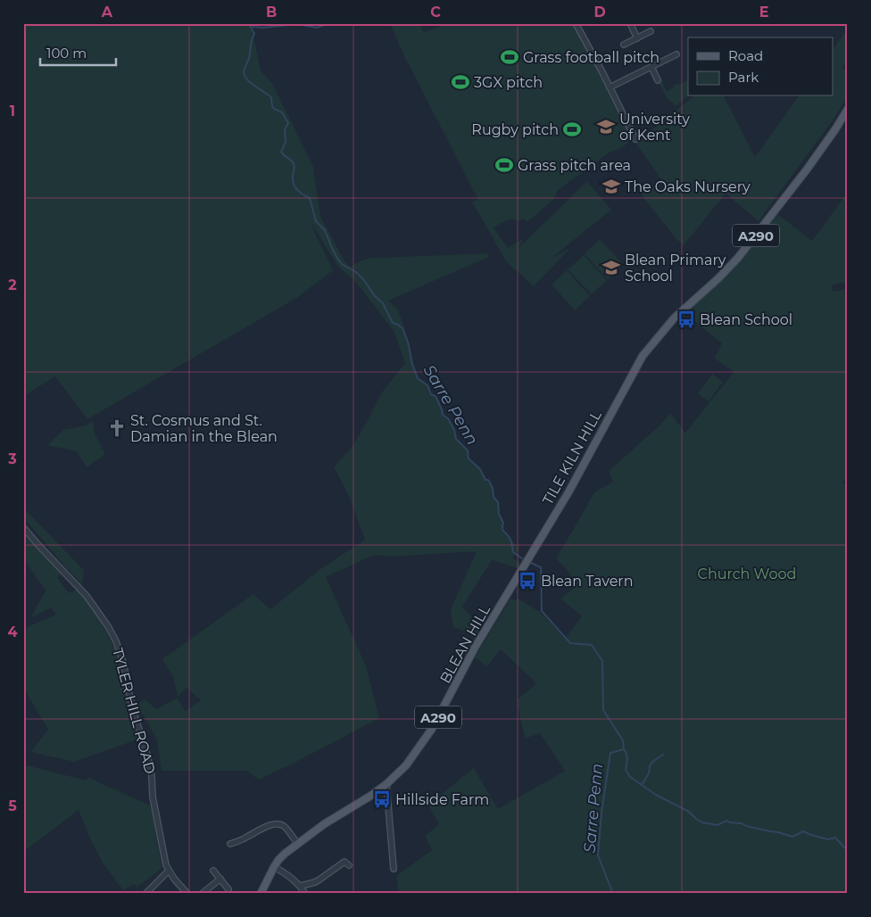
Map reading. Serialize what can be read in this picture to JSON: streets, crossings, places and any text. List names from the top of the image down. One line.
{"streets":{"main road":["A290","TILE KILN HILL","BLEAN HILL"],"street":["TYLER HILL ROAD"]},"crossings":[["A290","BLEAN HILL"],["TILE KILN HILL","BLEAN HILL"]],"water":["Sarre Penn"],"parks":["Church Wood"],"places":{"sports":["Grass football pitch","3GX pitch","Rugby pitch","Grass pitch area"],"school or university":["University of Kent","The Oaks Nursery","Blean Primary School"],"bus stop":["Blean School","Blean Tavern","Hillside Farm"],"church":["St. Cosmus and St. Damian in the Blean"]},"legend":["Road","Park"],"scale_bar":"100 m","grid":{"columns":["A","B","C","D","E"],"rows":["1","2","3","4","5"]}}
